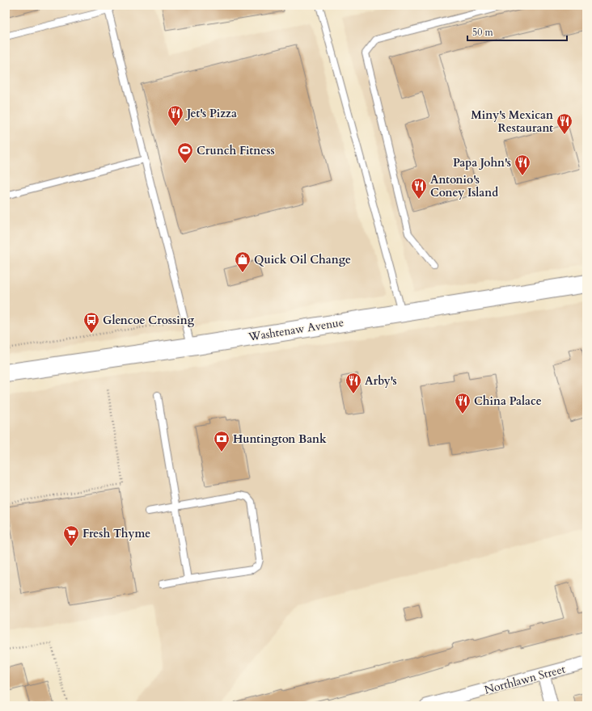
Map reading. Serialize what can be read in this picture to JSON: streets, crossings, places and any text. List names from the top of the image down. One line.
{"streets":{"main road":["Washtenaw Avenue"],"street":["Northlawn Street"]},"places":{"restaurant":["Jet's Pizza","Miny's Mexican Restaurant","Papa John's","Antonio's Coney Island","Arby's","China Palace"],"sports":["Crunch Fitness"],"shop":["Quick Oil Change"],"bus stop":["Glencoe Crossing"],"bank":["Huntington Bank"],"supermarket":["Fresh Thyme"]},"scale_bar":"50 m"}
